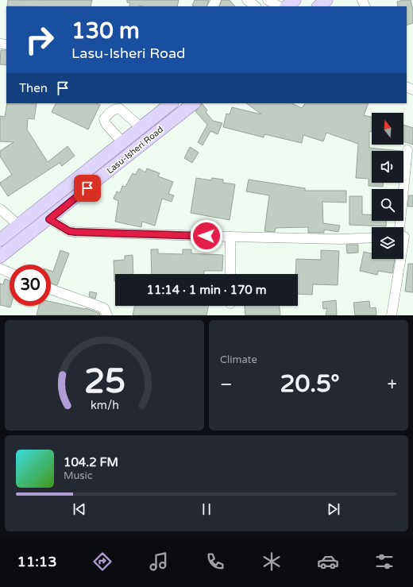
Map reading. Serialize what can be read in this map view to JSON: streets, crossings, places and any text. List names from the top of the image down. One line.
{"streets":{"main road":["Lasu-Isheri Road"]},"north":"top","page":{"turn":["130 m","Lasu-Isheri Road"],"then":"Then","limit":"30","trip":"11:14 · 1 min · 170 m","tile":"Climate","heat":["−","20.5°","+"],"song":["104.2 FM","Music"],"tabs":"11:13","gauge":["25","km/h"]}}
